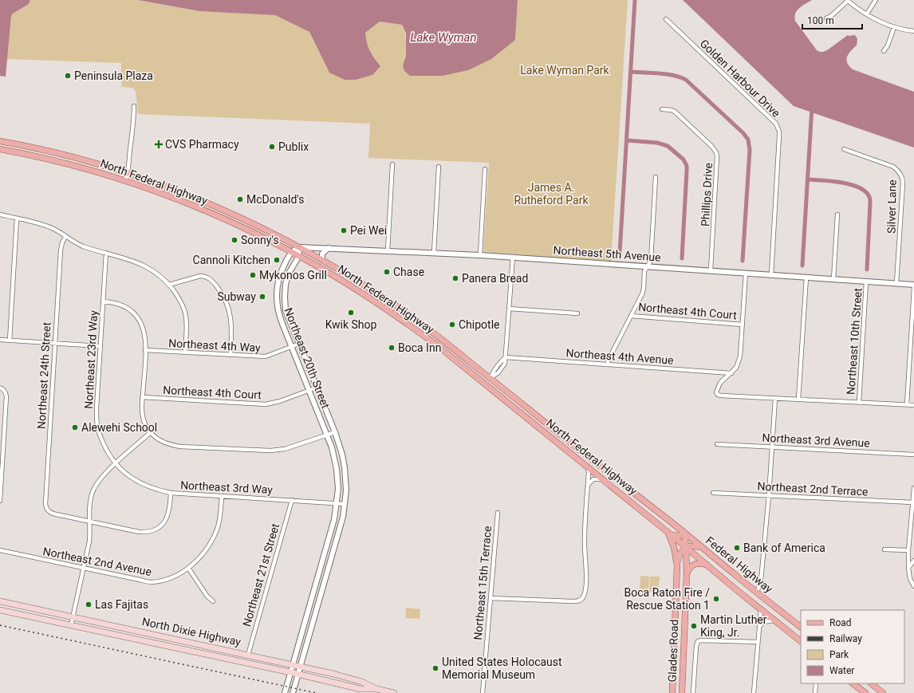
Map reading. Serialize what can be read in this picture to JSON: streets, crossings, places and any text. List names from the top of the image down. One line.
{"streets":{"main road":["North Federal Highway","Federal Highway","North Dixie Highway","Glades Road"],"street":["Golden Harbour Drive","Phillips Drive","Silver Lane","Northeast 5th Avenue","Northeast 4th Court","Northeast 10th Street","Northeast 4th Way","Northeast 4th Avenue","Northeast 20th Street","Northeast 23rd Way","Northeast 24th Street","Northeast 3rd Avenue","Northeast 3rd Way","Northeast 2nd Terrace","Northeast 2nd Avenue","Northeast 21st Street","Northeast 15th Terrace"]},"crossings":[["Golden Harbour Drive","Northeast 5th Avenue"],["North Federal Highway","Northeast 5th Avenue"],["North Federal Highway","Northeast 20th Street"],["North Federal Highway","Federal Highway"],["North Federal Highway","Glades Road"],["Phillips Drive","Northeast 5th Avenue"],["Silver Lane","Northeast 5th Avenue"],["Northeast 5th Avenue","Northeast 10th Street"],["Northeast 4th Court","Northeast 20th Street"],["Northeast 4th Way","Northeast 20th Street"],["Northeast 20th Street","Northeast 3rd Way"],["Northeast 20th Street","North Dixie Highway"],["Northeast 23rd Way","Northeast 3rd Way"],["Northeast 3rd Way","Northeast 2nd Avenue"],["Northeast 3rd Way","Northeast 21st Street"],["Federal Highway","Glades Road"],["Northeast 21st Street","North Dixie Highway"]],"water":["Lake Wyman"],"parks":["Lake Wyman Park","James A. Rutheford Park"],"places":{"other":["Peninsula Plaza","Publix","McDonald's","Pei Wei","Sonny's","Cannoli Kitchen","Chase","Mykonos Grill","Panera Bread","Subway","Kwik Shop","Chipotle","Boca Inn","Alewehi School","Bank of America","Boca Raton Fire / Rescue Station 1","Las Fajitas","Martin Luther King, Jr.","United States Holocaust Memorial Museum"],"health":["CVS Pharmacy"]},"legend":["Road","Railway","Park","Water"],"scale_bar":"100 m"}
